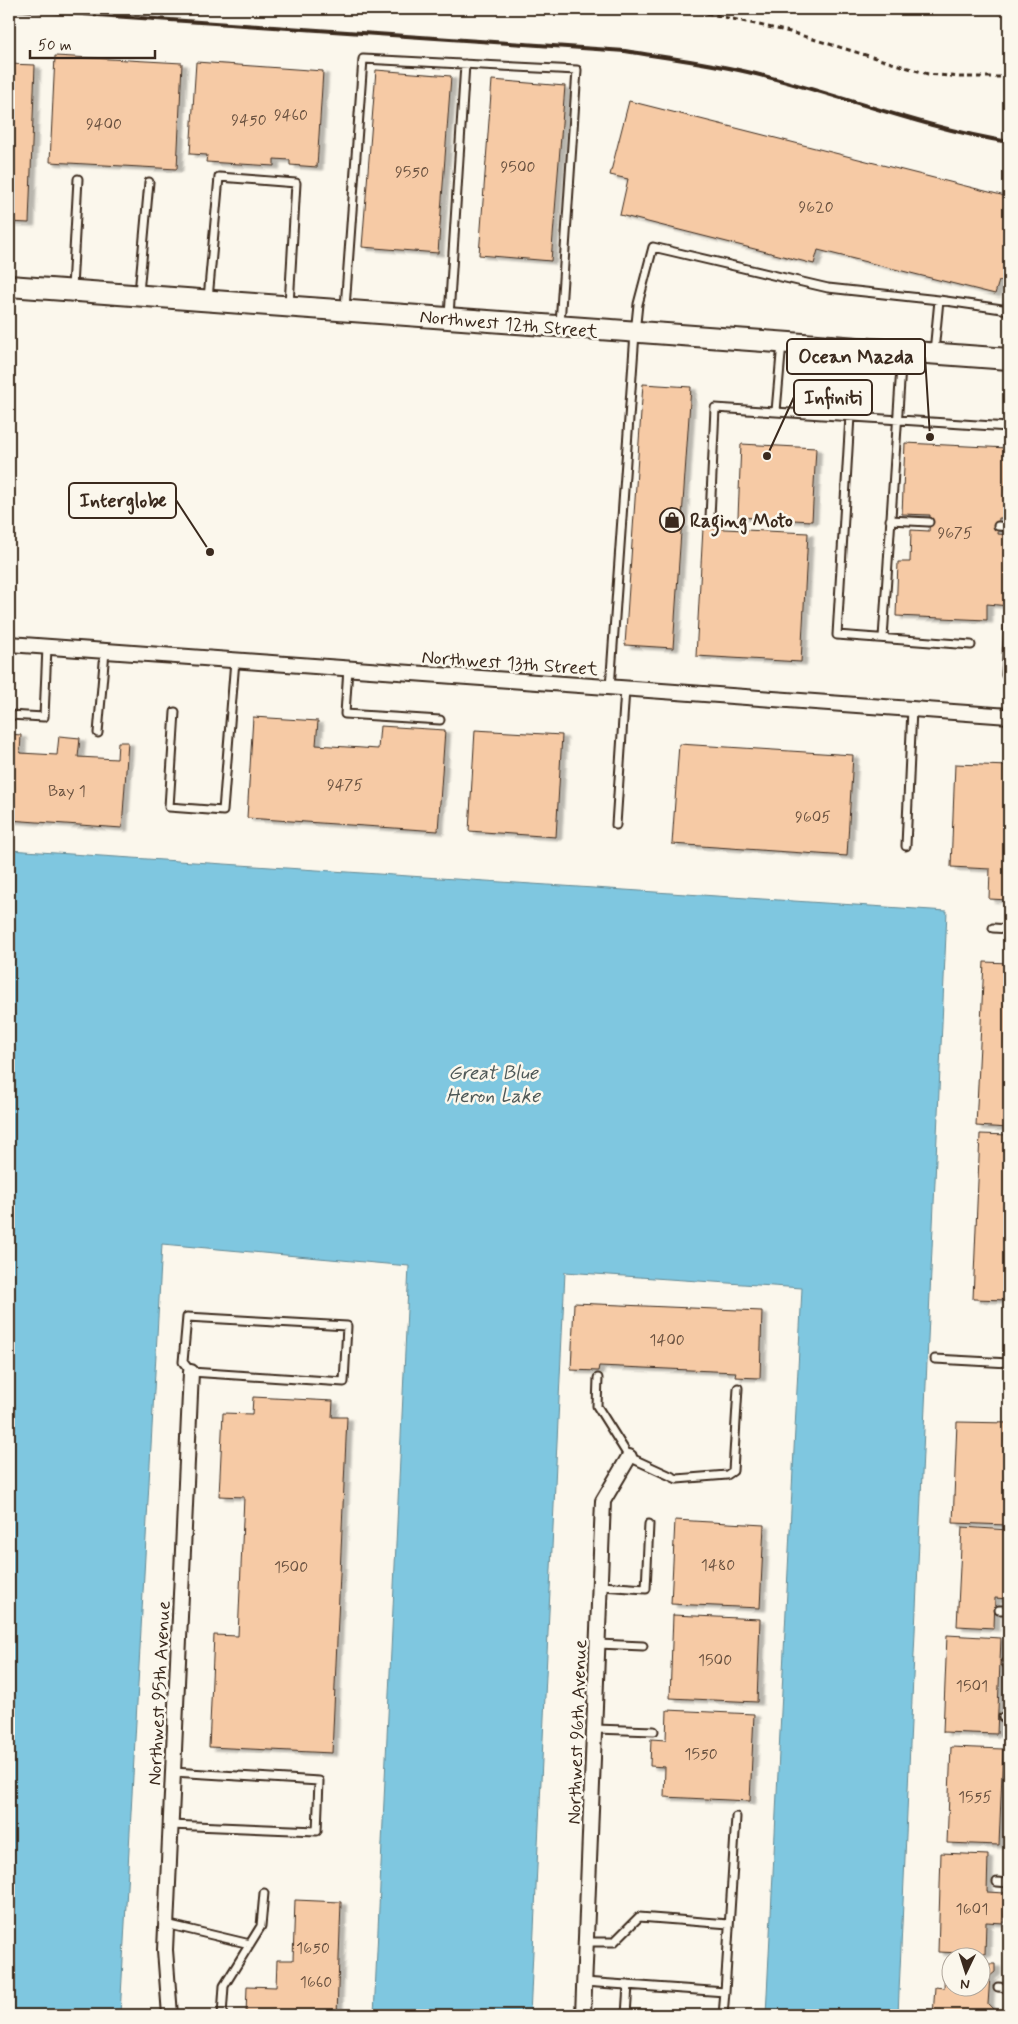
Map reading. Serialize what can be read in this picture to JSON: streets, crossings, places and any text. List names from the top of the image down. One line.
{"streets":{"main road":["Northwest 12th Street"],"street":["Northwest 13th Street","Northwest 95th Avenue","Northwest 96th Avenue"]},"water":["Great Blue Heron Lake"],"places":{"other":["Ocean Mazda","Infiniti","Interglobe"],"shop":["Raging Moto"]},"house_numbers":["9460","9450","9400","9500","9550","9620","9675","9475","Bay 1","9605","1400","1480","1500","1500","1501","1550","1555","1601","1650","1660"],"scale_bar":"50 m","north":"bottom"}
